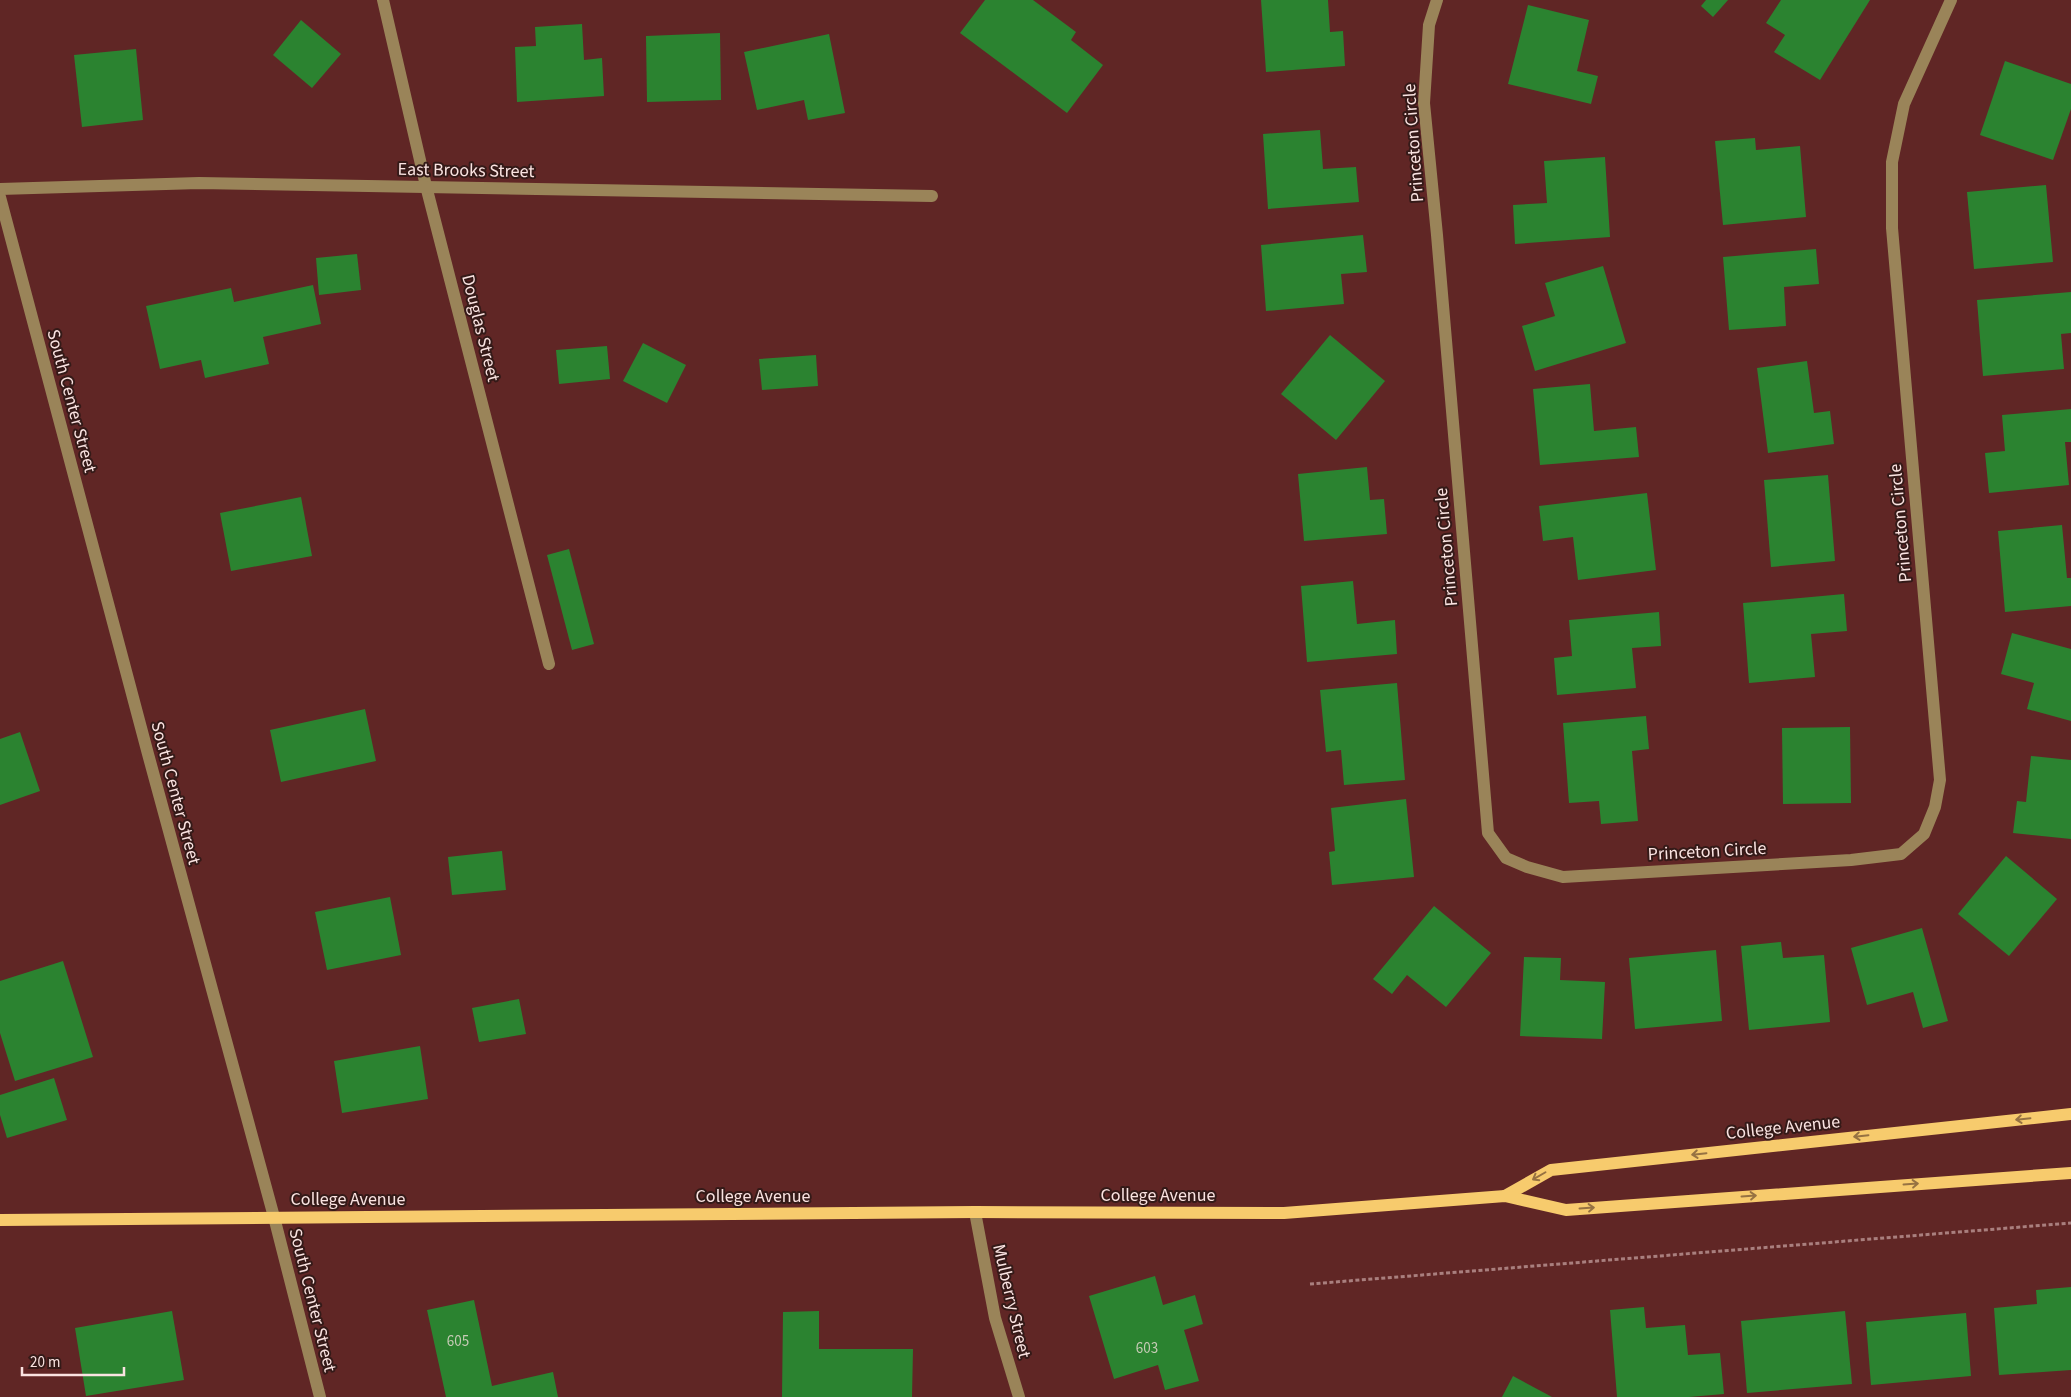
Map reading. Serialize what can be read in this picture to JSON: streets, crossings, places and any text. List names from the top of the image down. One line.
{"streets":{"main road":["College Avenue"],"street":["Princeton Circle","East Brooks Street","Douglas Street","South Center Street","Mulberry Street"]},"crossings":[["East Brooks Street","Douglas Street"],["South Center Street","College Avenue"],["College Avenue","Mulberry Street"]],"house_numbers":["605","603"],"scale_bar":"20 m"}
